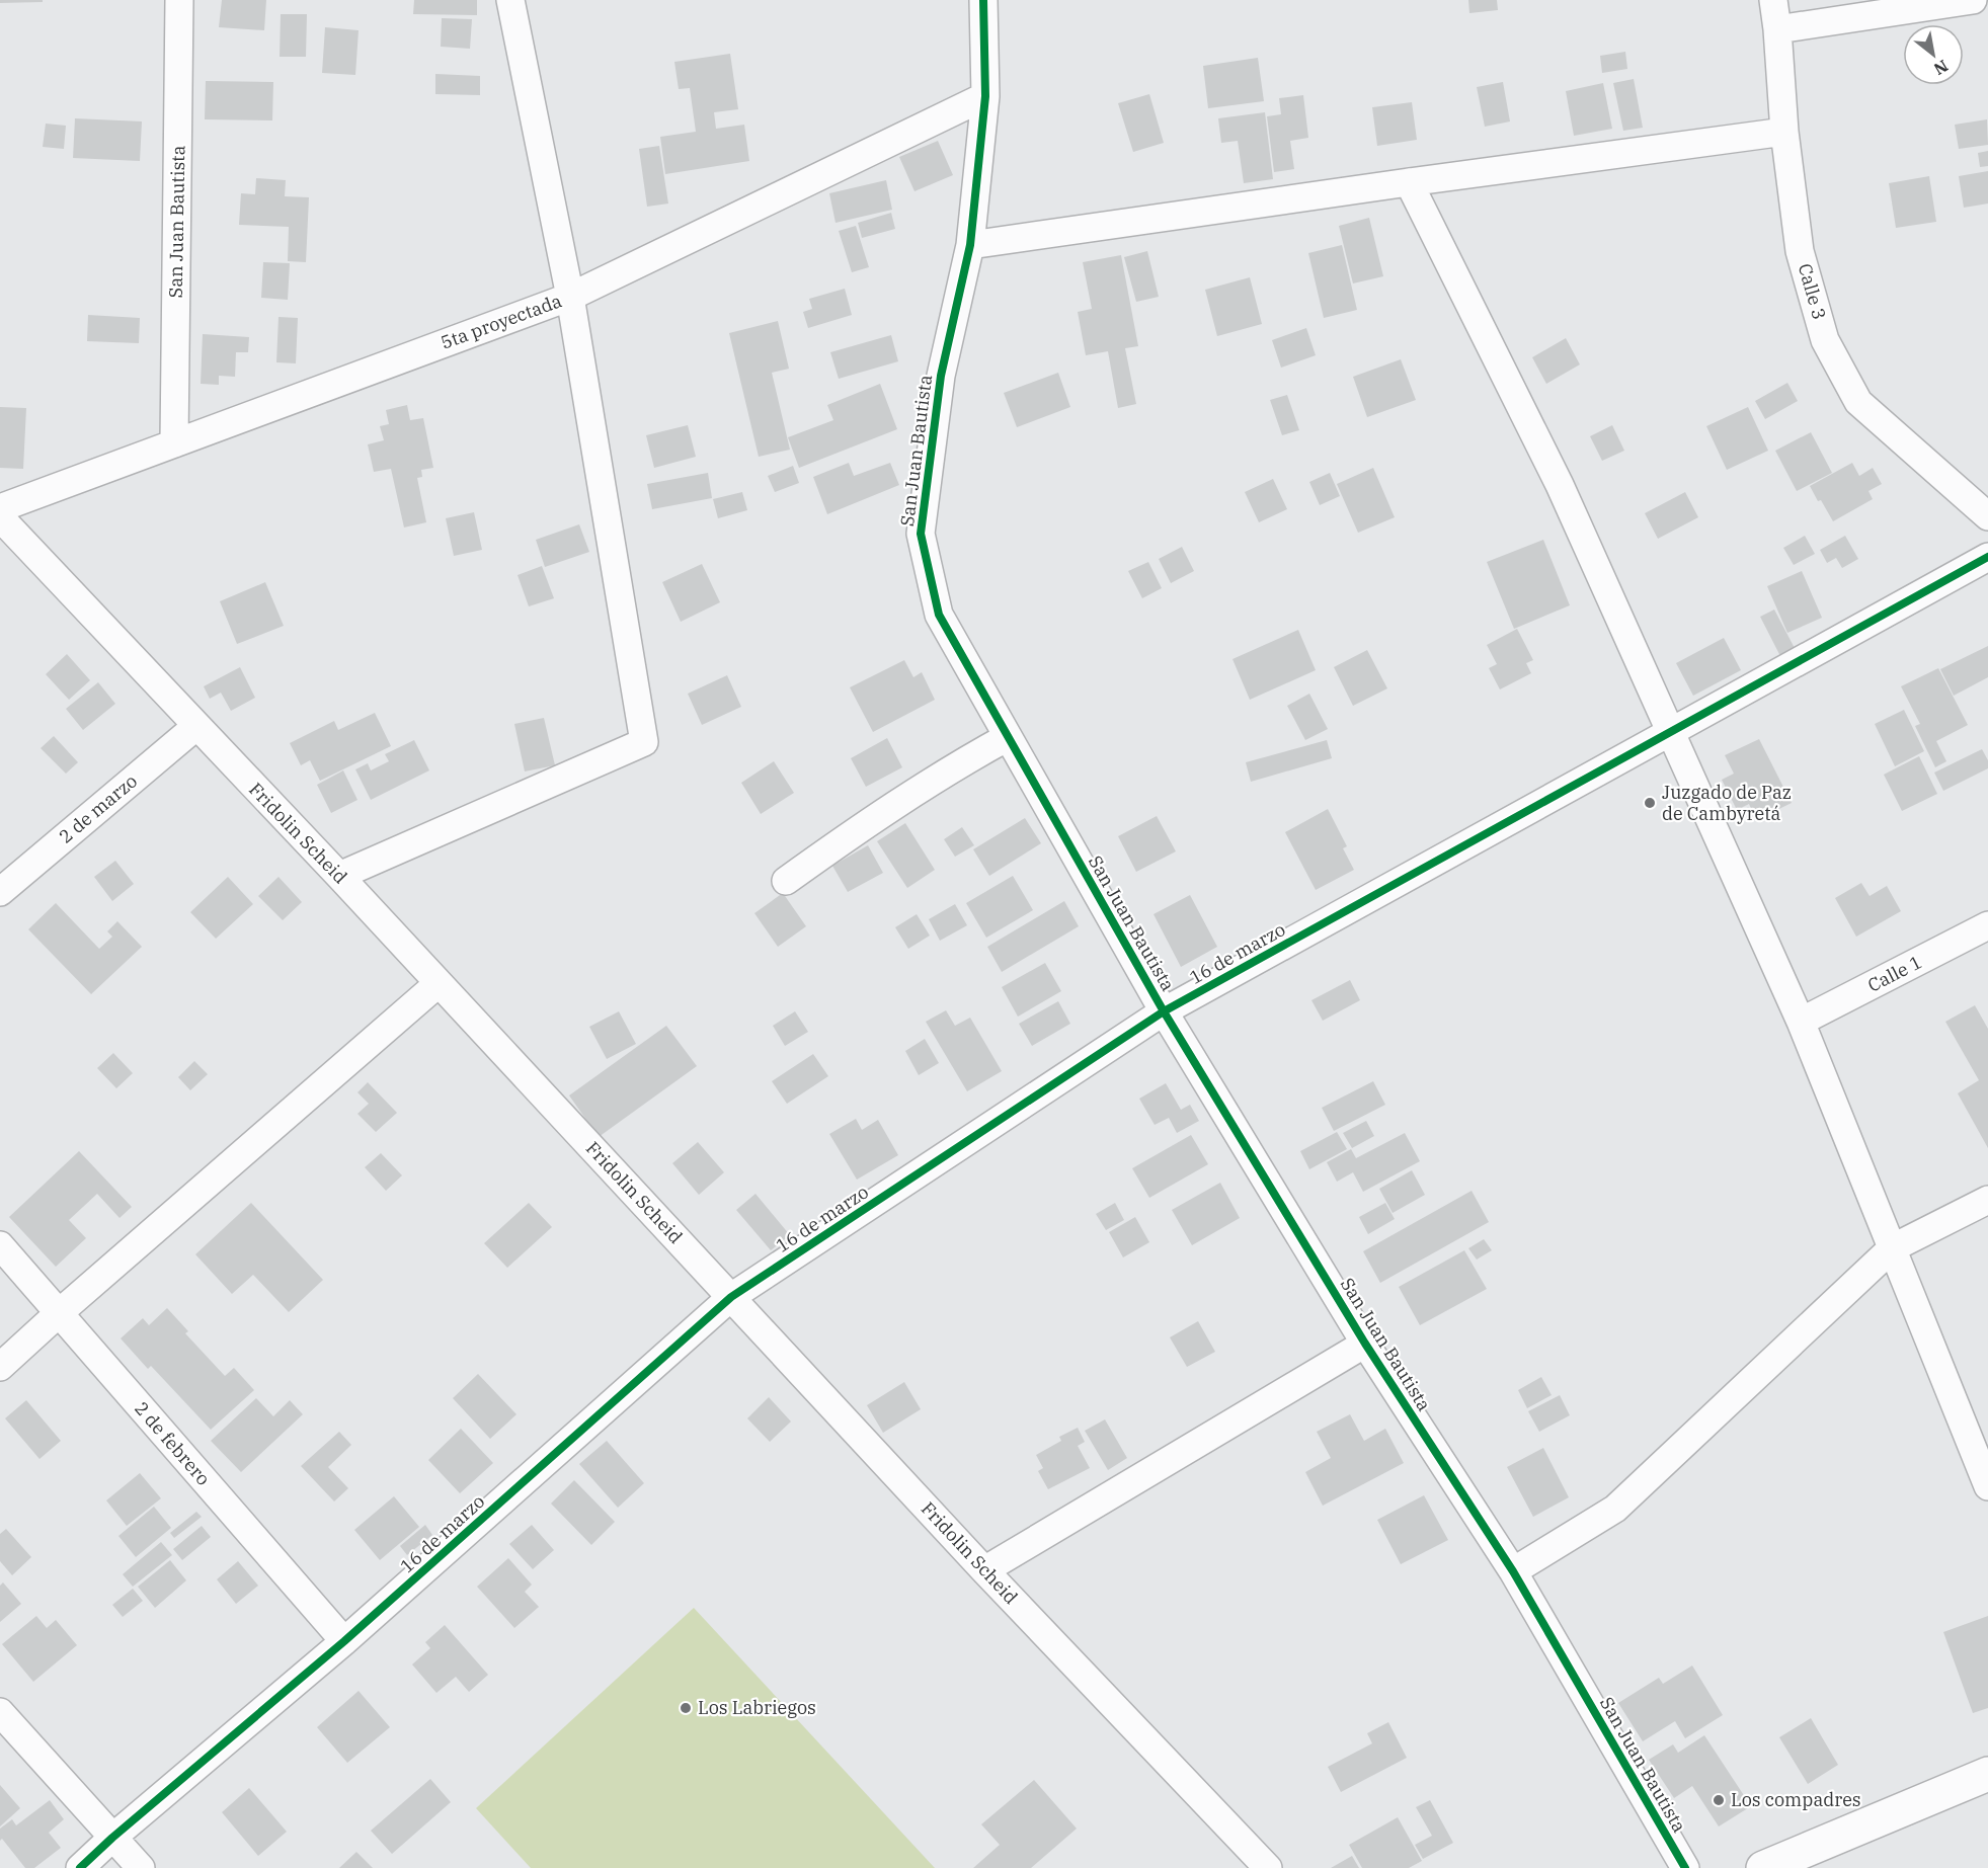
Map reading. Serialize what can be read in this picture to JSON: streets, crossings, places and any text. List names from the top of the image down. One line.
{"streets":{"street":["San Juan Bautista","Calle 3","5ta proyectada","2 de marzo","Fridolin Scheid","16 de marzo","Calle 1","2 de febrero"]},"crossings":[["San Juan Bautista","5ta proyectada"],["San Juan Bautista","16 de marzo"],["2 de marzo","Fridolin Scheid"],["Fridolin Scheid","16 de marzo"],["16 de marzo","2 de febrero"]],"places":["Juzgado de Paz de Cambyretá","Los Labriegos","Los compadres"],"north":"bottom right"}
